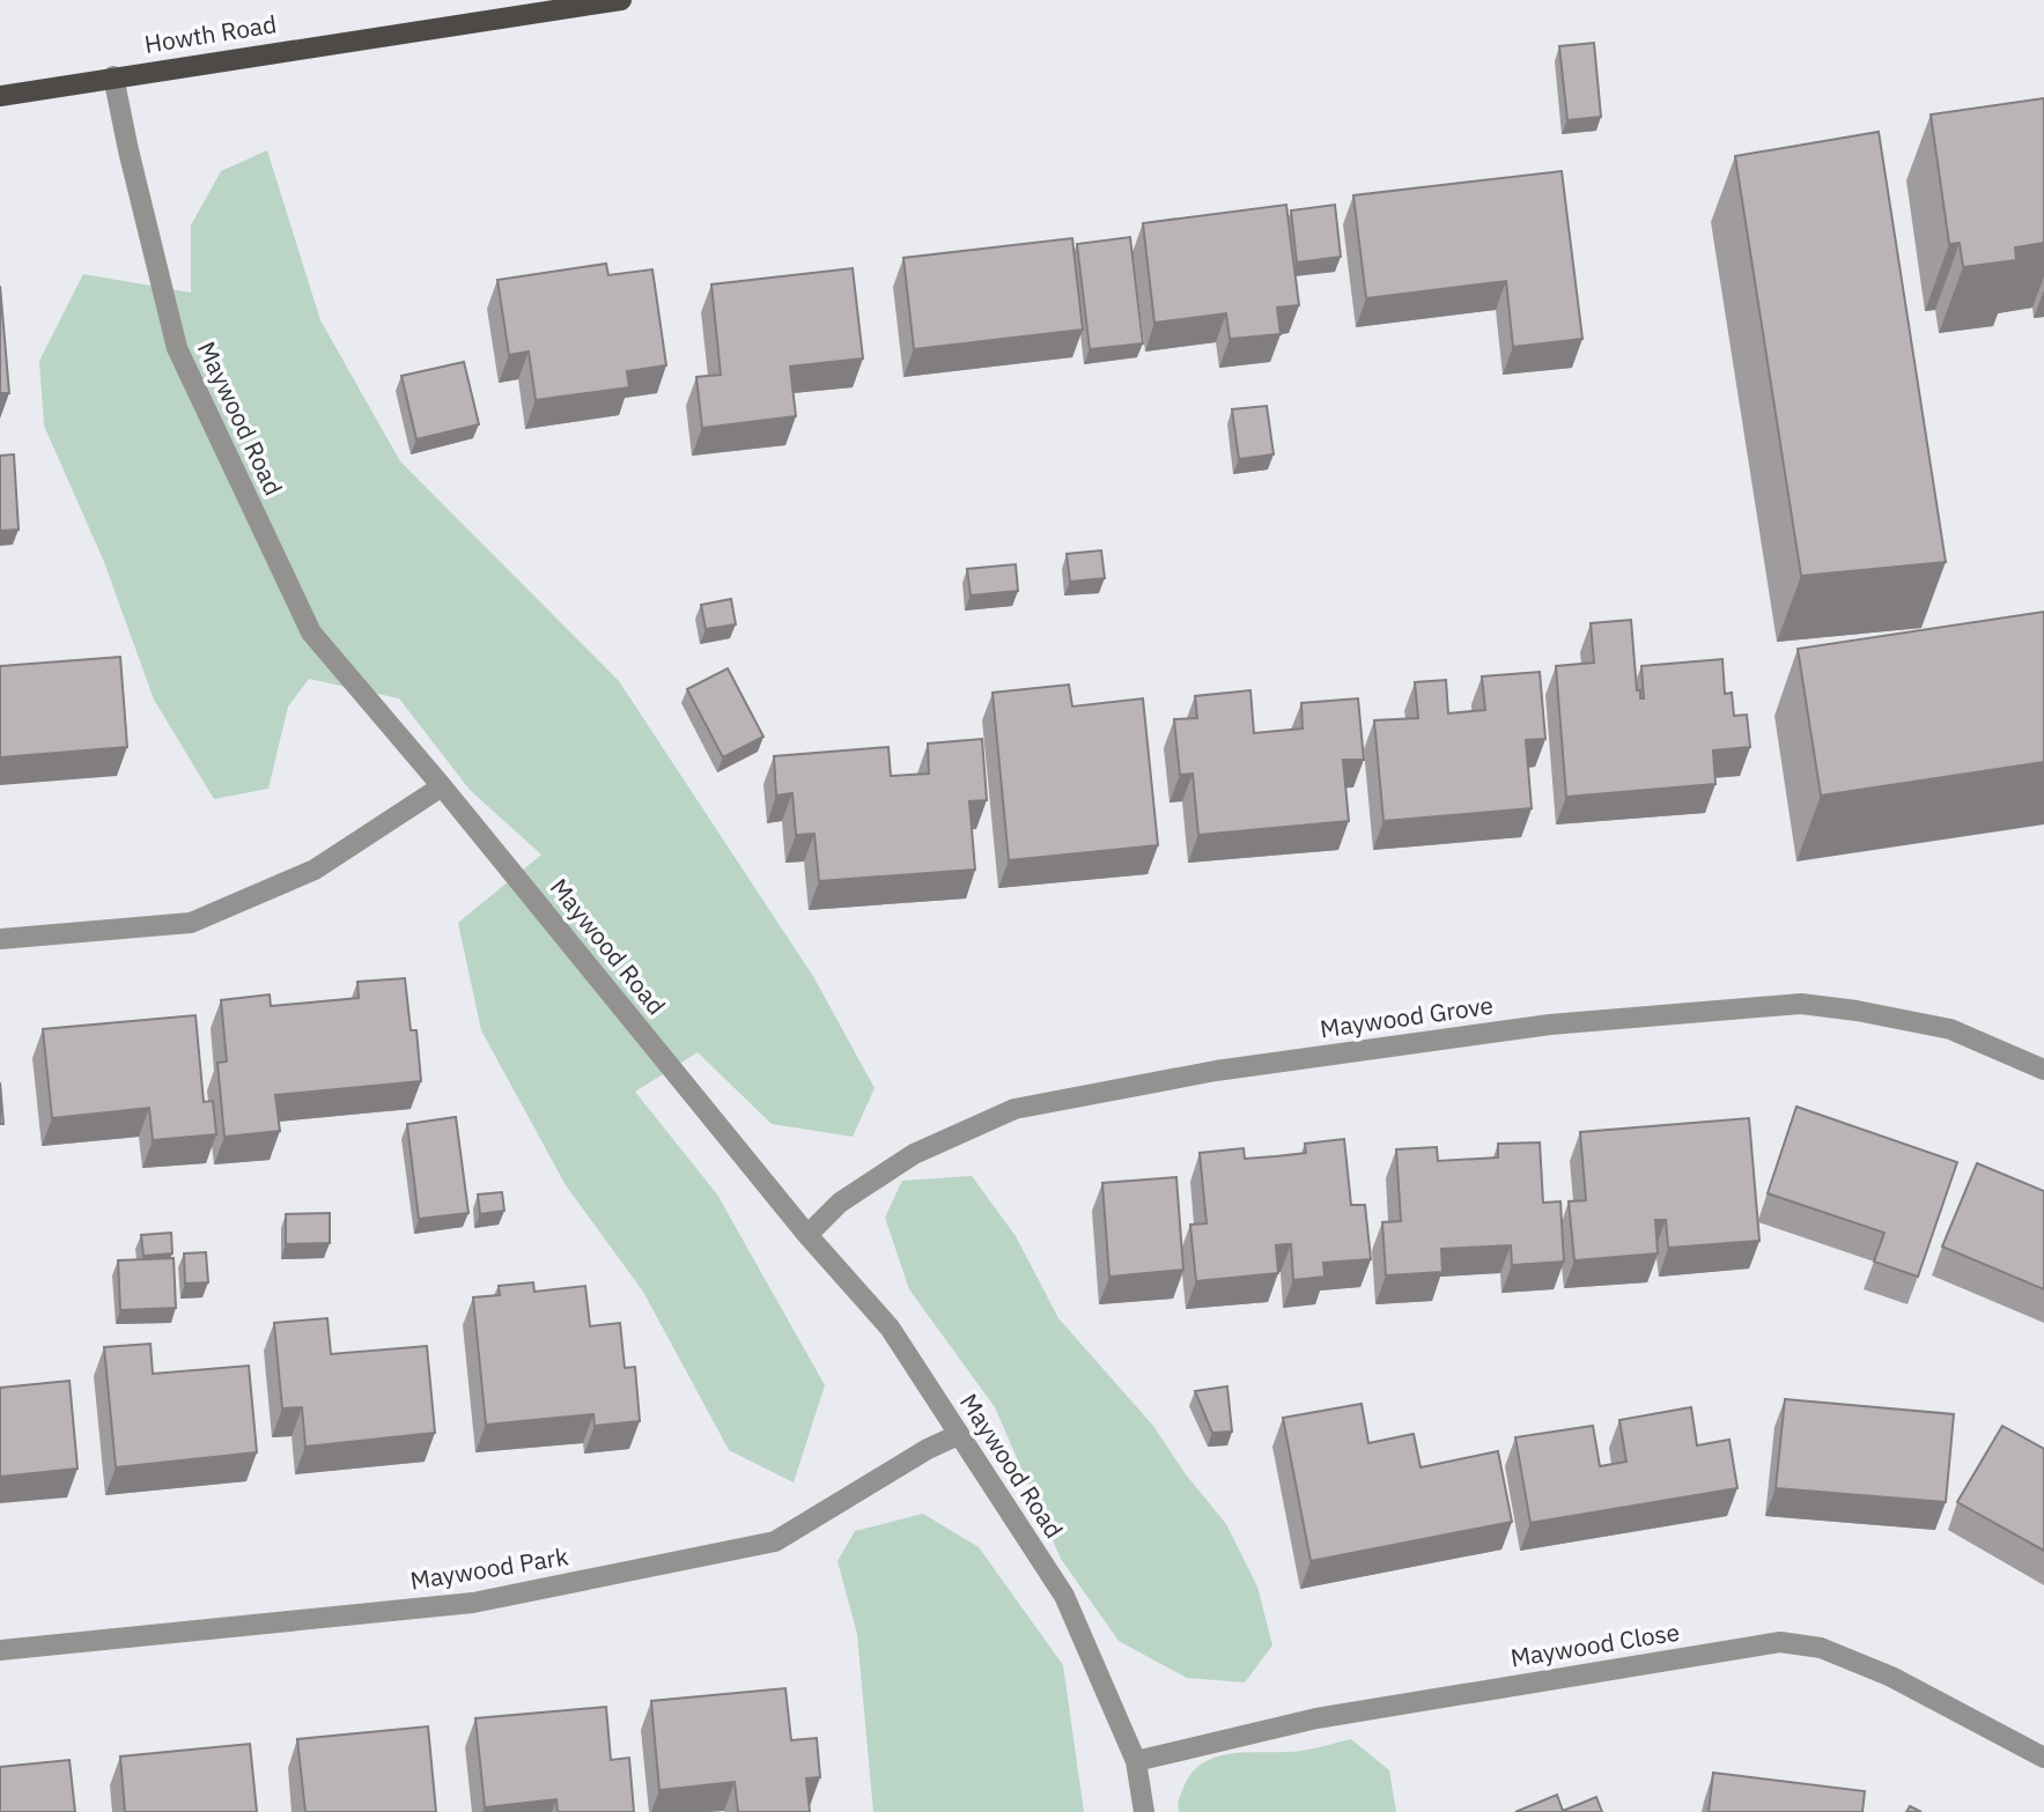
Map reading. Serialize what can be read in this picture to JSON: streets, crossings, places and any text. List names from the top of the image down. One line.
{"streets":{"main road":["Howth Road"],"street":["Maywood Road","Maywood Grove","Maywood Park","Maywood Close"]},"crossings":[["Howth Road","Maywood Road"],["Maywood Road","Maywood Grove"],["Maywood Road","Maywood Park"],["Maywood Road","Maywood Close"]]}
